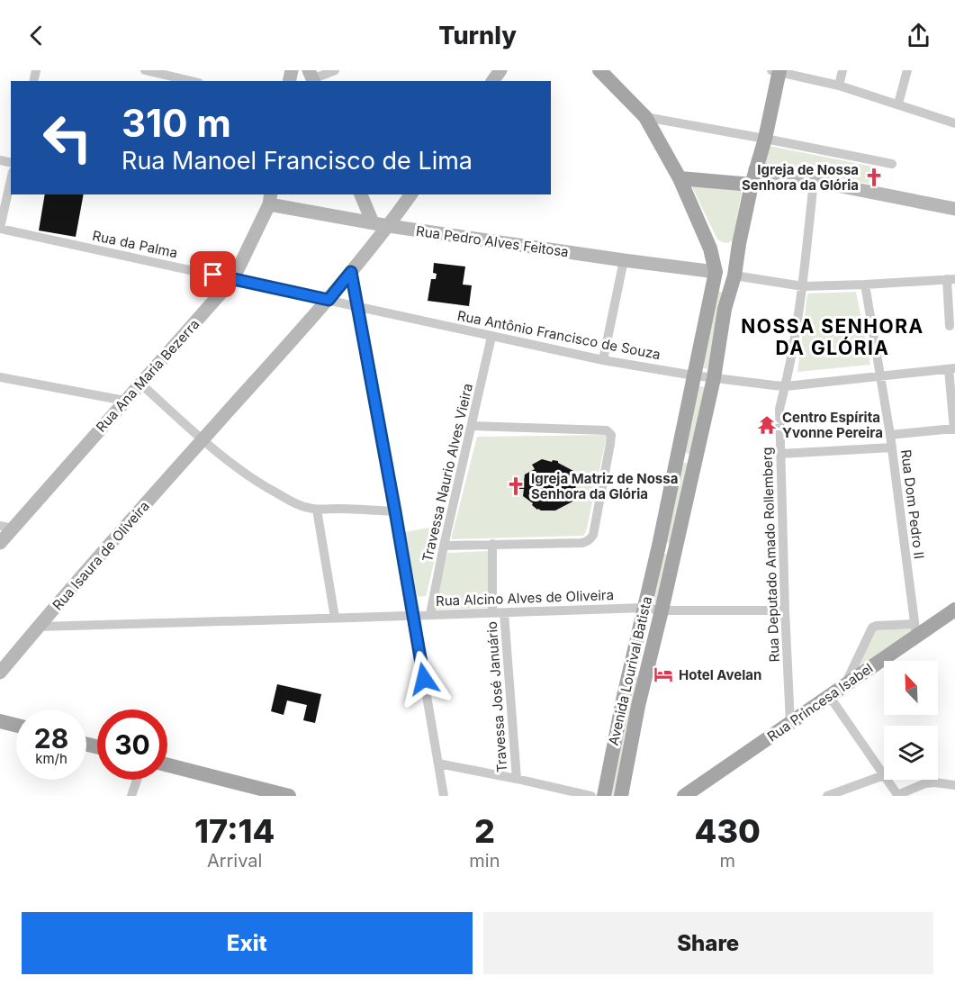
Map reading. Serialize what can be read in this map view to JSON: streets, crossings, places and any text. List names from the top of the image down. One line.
{"streets":{"main road":["Avenida Lourival Batista","Rua Princesa Isabel"],"street":["Rua Pedro Alves Feitosa","Rua da Palma","Rua Antônio Francisco de Souza","Rua Ana Maria Bezerra","Travessa Naurio Alves Vieira","Rua Dom Pedro II","Rua Deputado Amado Rollemberg","Rua Isaura de Oliveira","Rua Alcino Alves de Oliveira","Travessa José Januário"]},"crossings":[["Rua Pedro Alves Feitosa","Rua Ana Maria Bezerra"],["Rua Pedro Alves Feitosa","Rua Isaura de Oliveira"],["Rua Pedro Alves Feitosa","Avenida Lourival Batista"],["Rua da Palma","Rua Antônio Francisco de Souza"],["Rua da Palma","Rua Ana Maria Bezerra"],["Rua da Palma","Rua Isaura de Oliveira"],["Rua Antônio Francisco de Souza","Travessa Naurio Alves Vieira"],["Rua Antônio Francisco de Souza","Rua Dom Pedro II"],["Rua Antônio Francisco de Souza","Rua Deputado Amado Rollemberg"],["Rua Antônio Francisco de Souza","Rua Isaura de Oliveira"],["Rua Antônio Francisco de Souza","Avenida Lourival Batista"],["Travessa Naurio Alves Vieira","Rua Alcino Alves de Oliveira"],["Rua Dom Pedro II","Rua Princesa Isabel"],["Rua Deputado Amado Rollemberg","Rua Alcino Alves de Oliveira"],["Rua Deputado Amado Rollemberg","Rua Princesa Isabel"],["Rua Isaura de Oliveira","Rua Alcino Alves de Oliveira"],["Rua Alcino Alves de Oliveira","Avenida Lourival Batista"],["Rua Alcino Alves de Oliveira","Travessa José Januário"]],"districts":["NOSSA SENHORA DA GLÓRIA"],"places":{"church":["Igreja de Nossa Senhora da Glória","Igreja Matriz de Nossa Senhora da Glória"],"temple":["Centro Espírita Yvonne Pereira"],"hotel":["Hotel Avelan"]},"north":"top left","page":{"header":"Turnly","turn":["310 m","Rua Manoel Francisco de Lima"],"speed":"28 km/h","limit":"30","eta":["17:14","Arrival","2","min","430","m"],"buttons":["Exit","Share"]}}
